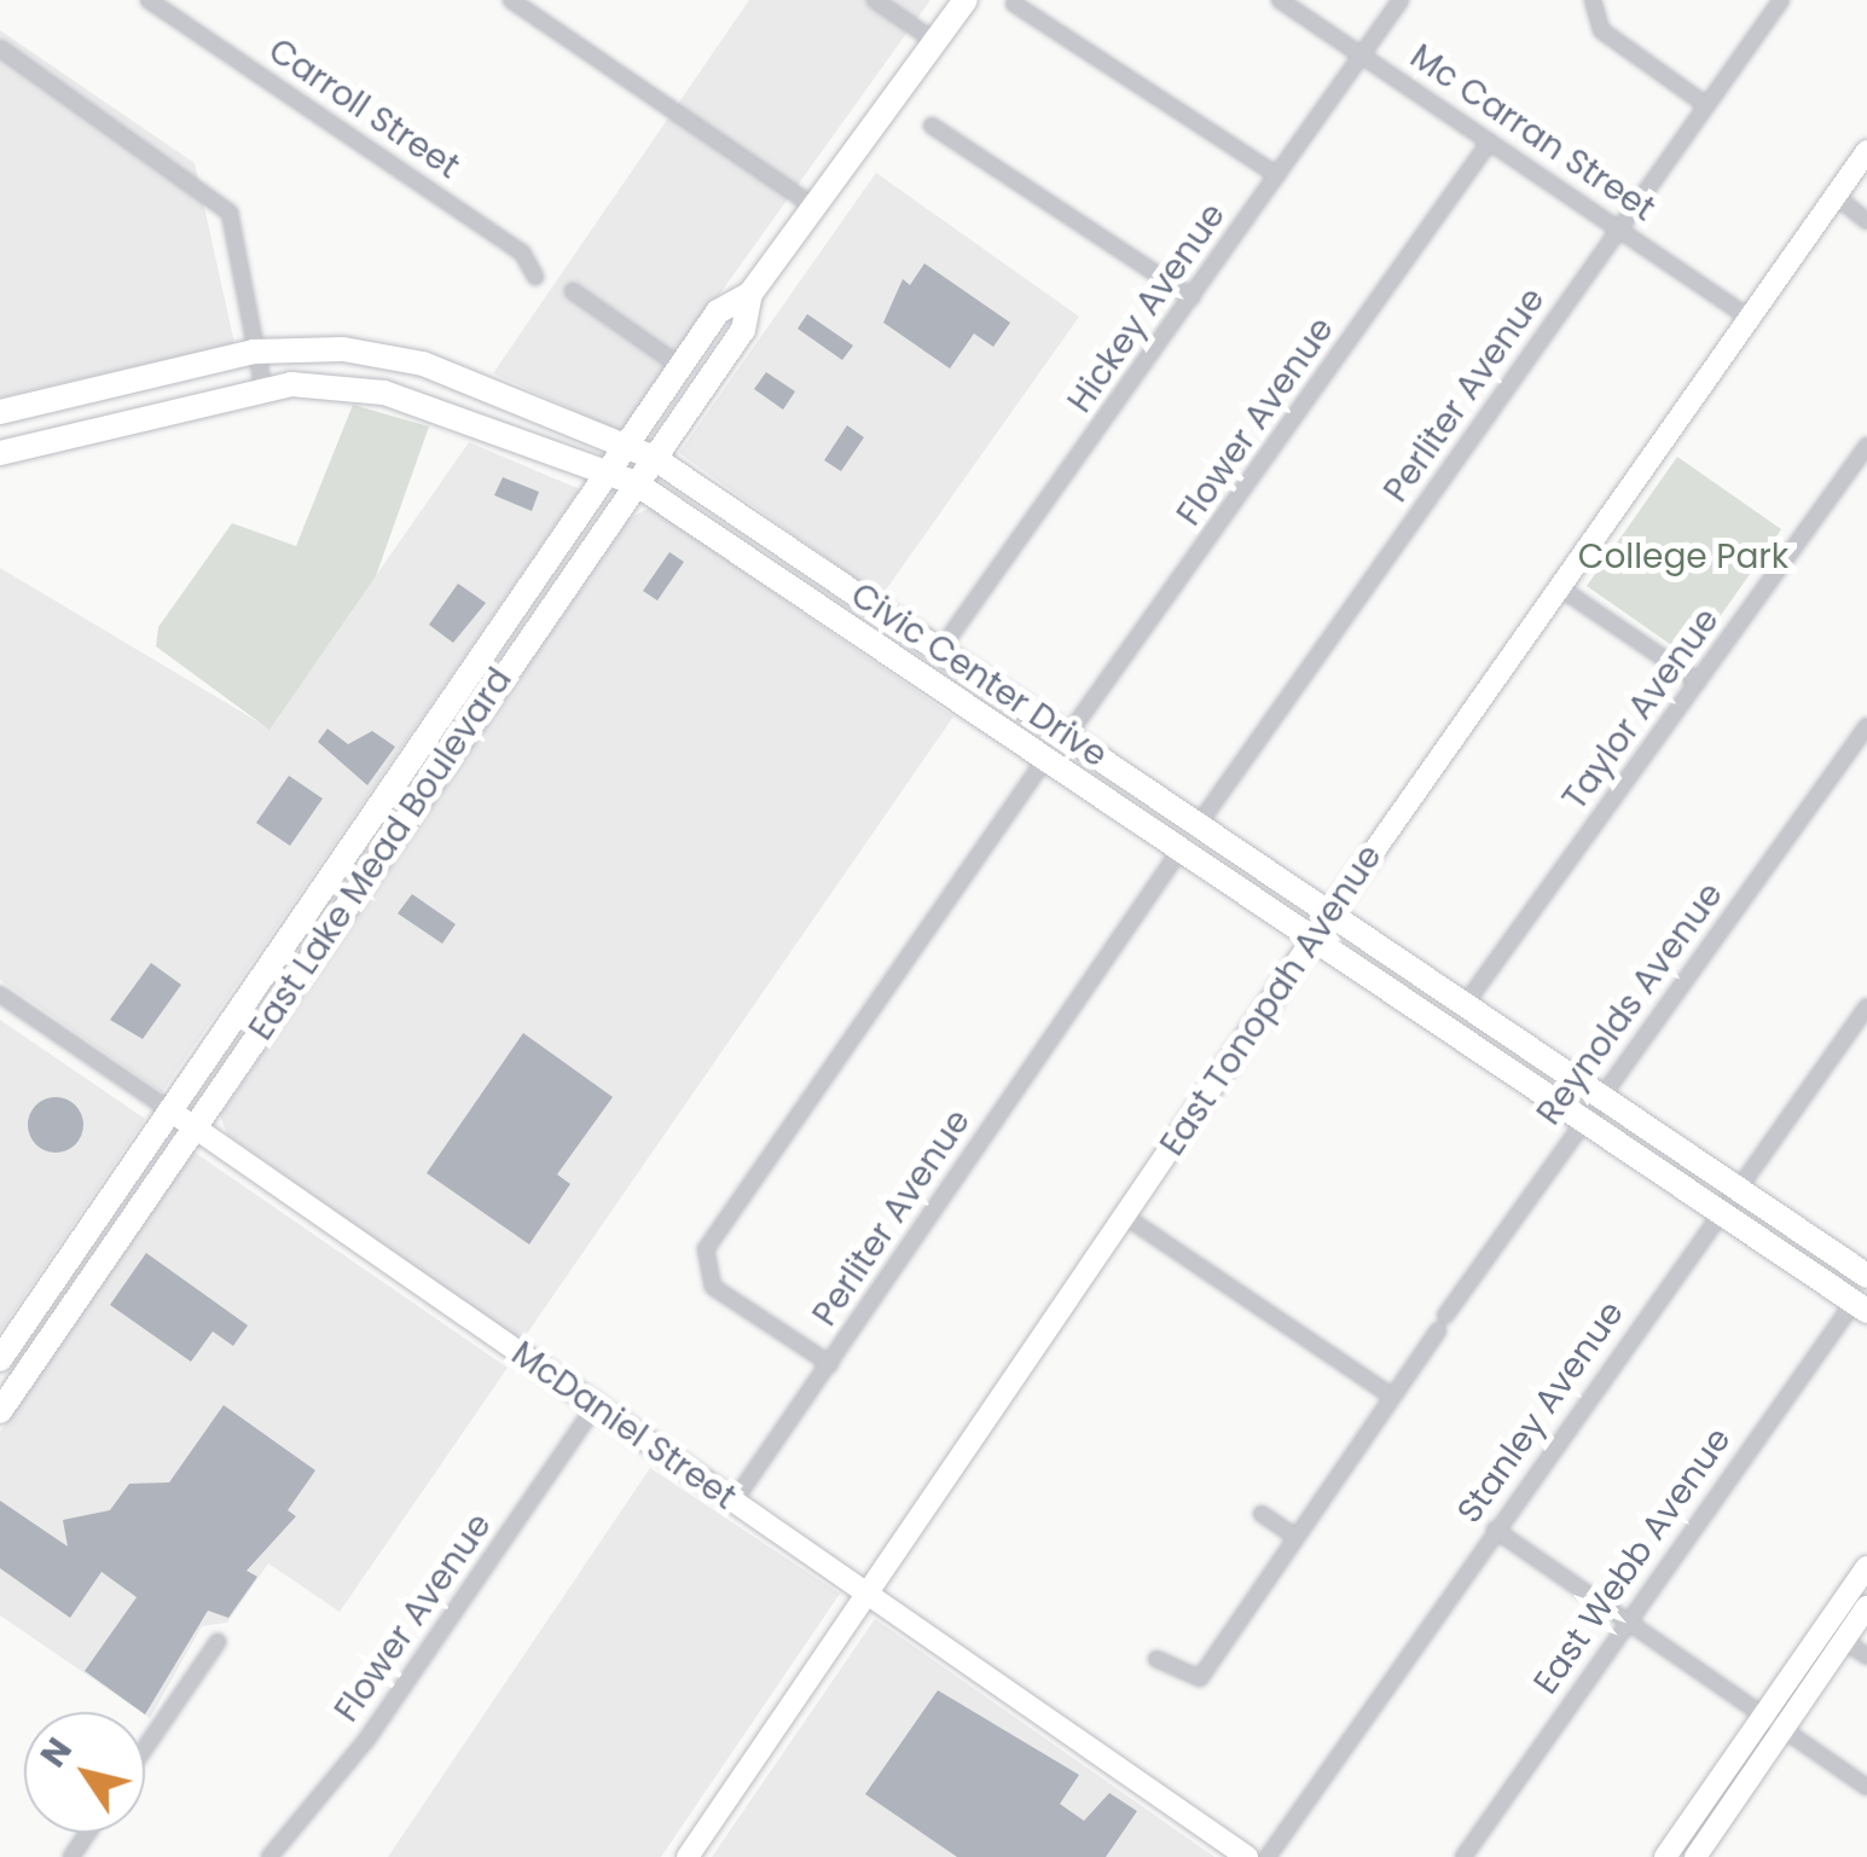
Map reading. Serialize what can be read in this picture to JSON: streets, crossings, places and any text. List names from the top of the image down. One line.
{"streets":{"main road":["Civic Center Drive","East Lake Mead Boulevard"],"street":["Carroll Street","Mc Carran Street","Hickey Avenue","Perliter Avenue","Flower Avenue","Taylor Avenue","East Tonopah Avenue","Reynolds Avenue","Stanley Avenue","McDaniel Street","East Webb Avenue"]},"crossings":[["Mc Carran Street","Hickey Avenue"],["Mc Carran Street","Perliter Avenue"],["Mc Carran Street","Flower Avenue"],["Mc Carran Street","East Tonopah Avenue"],["Hickey Avenue","Civic Center Drive"],["Perliter Avenue","Civic Center Drive"],["Perliter Avenue","McDaniel Street"],["Flower Avenue","Civic Center Drive"],["Flower Avenue","McDaniel Street"],["Civic Center Drive","Taylor Avenue"],["Civic Center Drive","East Lake Mead Boulevard"],["Civic Center Drive","East Tonopah Avenue"],["Civic Center Drive","Reynolds Avenue"],["Civic Center Drive","Stanley Avenue"],["Civic Center Drive","East Webb Avenue"],["East Lake Mead Boulevard","McDaniel Street"],["East Tonopah Avenue","McDaniel Street"]],"parks":["College Park"],"north":"top left"}
